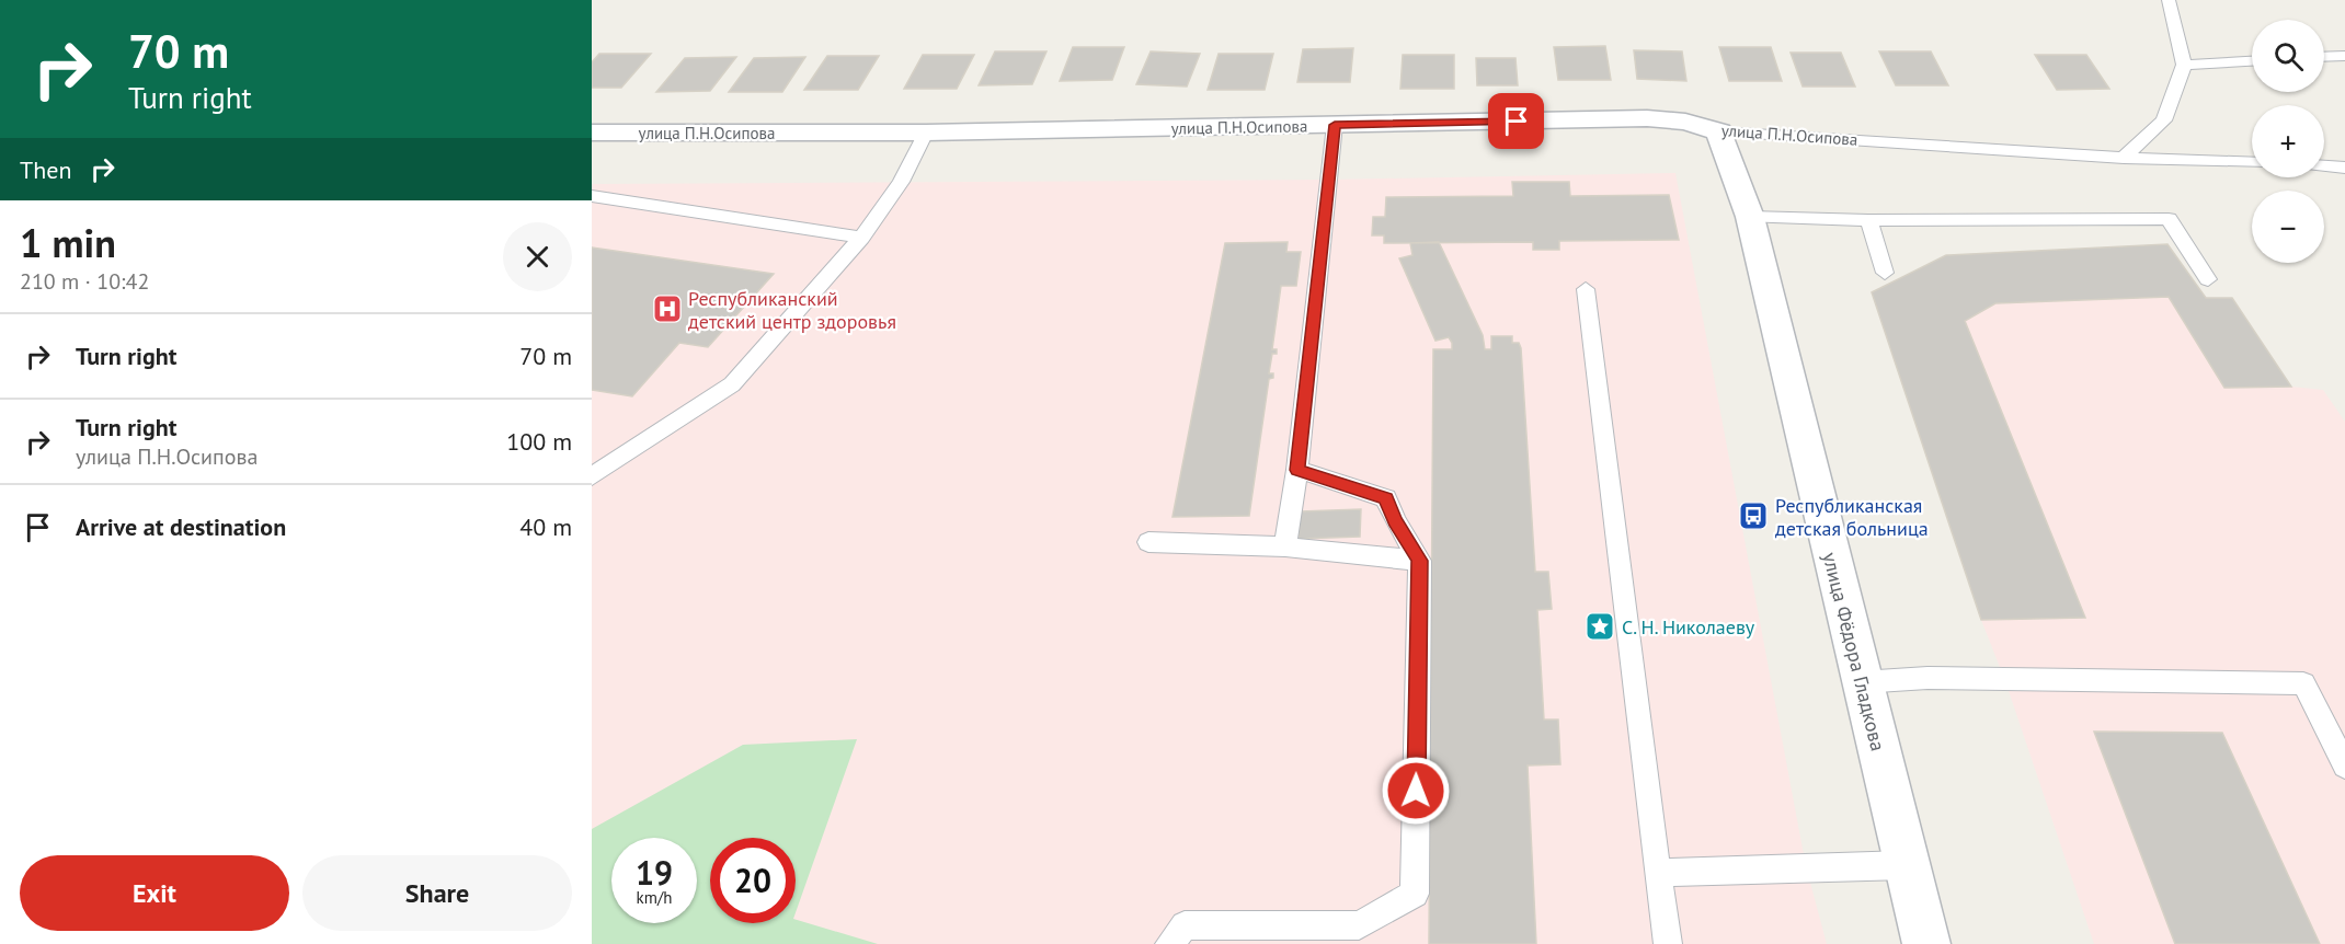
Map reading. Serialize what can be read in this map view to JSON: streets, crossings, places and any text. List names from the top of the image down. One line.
{"streets":{"street":["улица П.Н.Осипова","улица Фёдора Гладкова"]},"crossings":[["улица П.Н.Осипова","улица Фёдора Гладкова"]],"places":{"hospital":["Республиканский детский центр здоровья"],"bus stop":["Республиканская детская больница"],"place":["С. Н. Николаеву"]},"page":{"turn":["70 m","Turn right"],"map_buttons":["+","−"],"then":"Then","heading":["1 min","210 m · 10:42"],"list":[{"name":"Turn right","value":"70 m"},{"name":"Turn right","note":"улица П.Н.Осипова","value":"100 m"},{"name":"Arrive at destination","value":"40 m"}],"speed":"19 km/h","limit":"20","buttons":["Exit","Share"]}}
